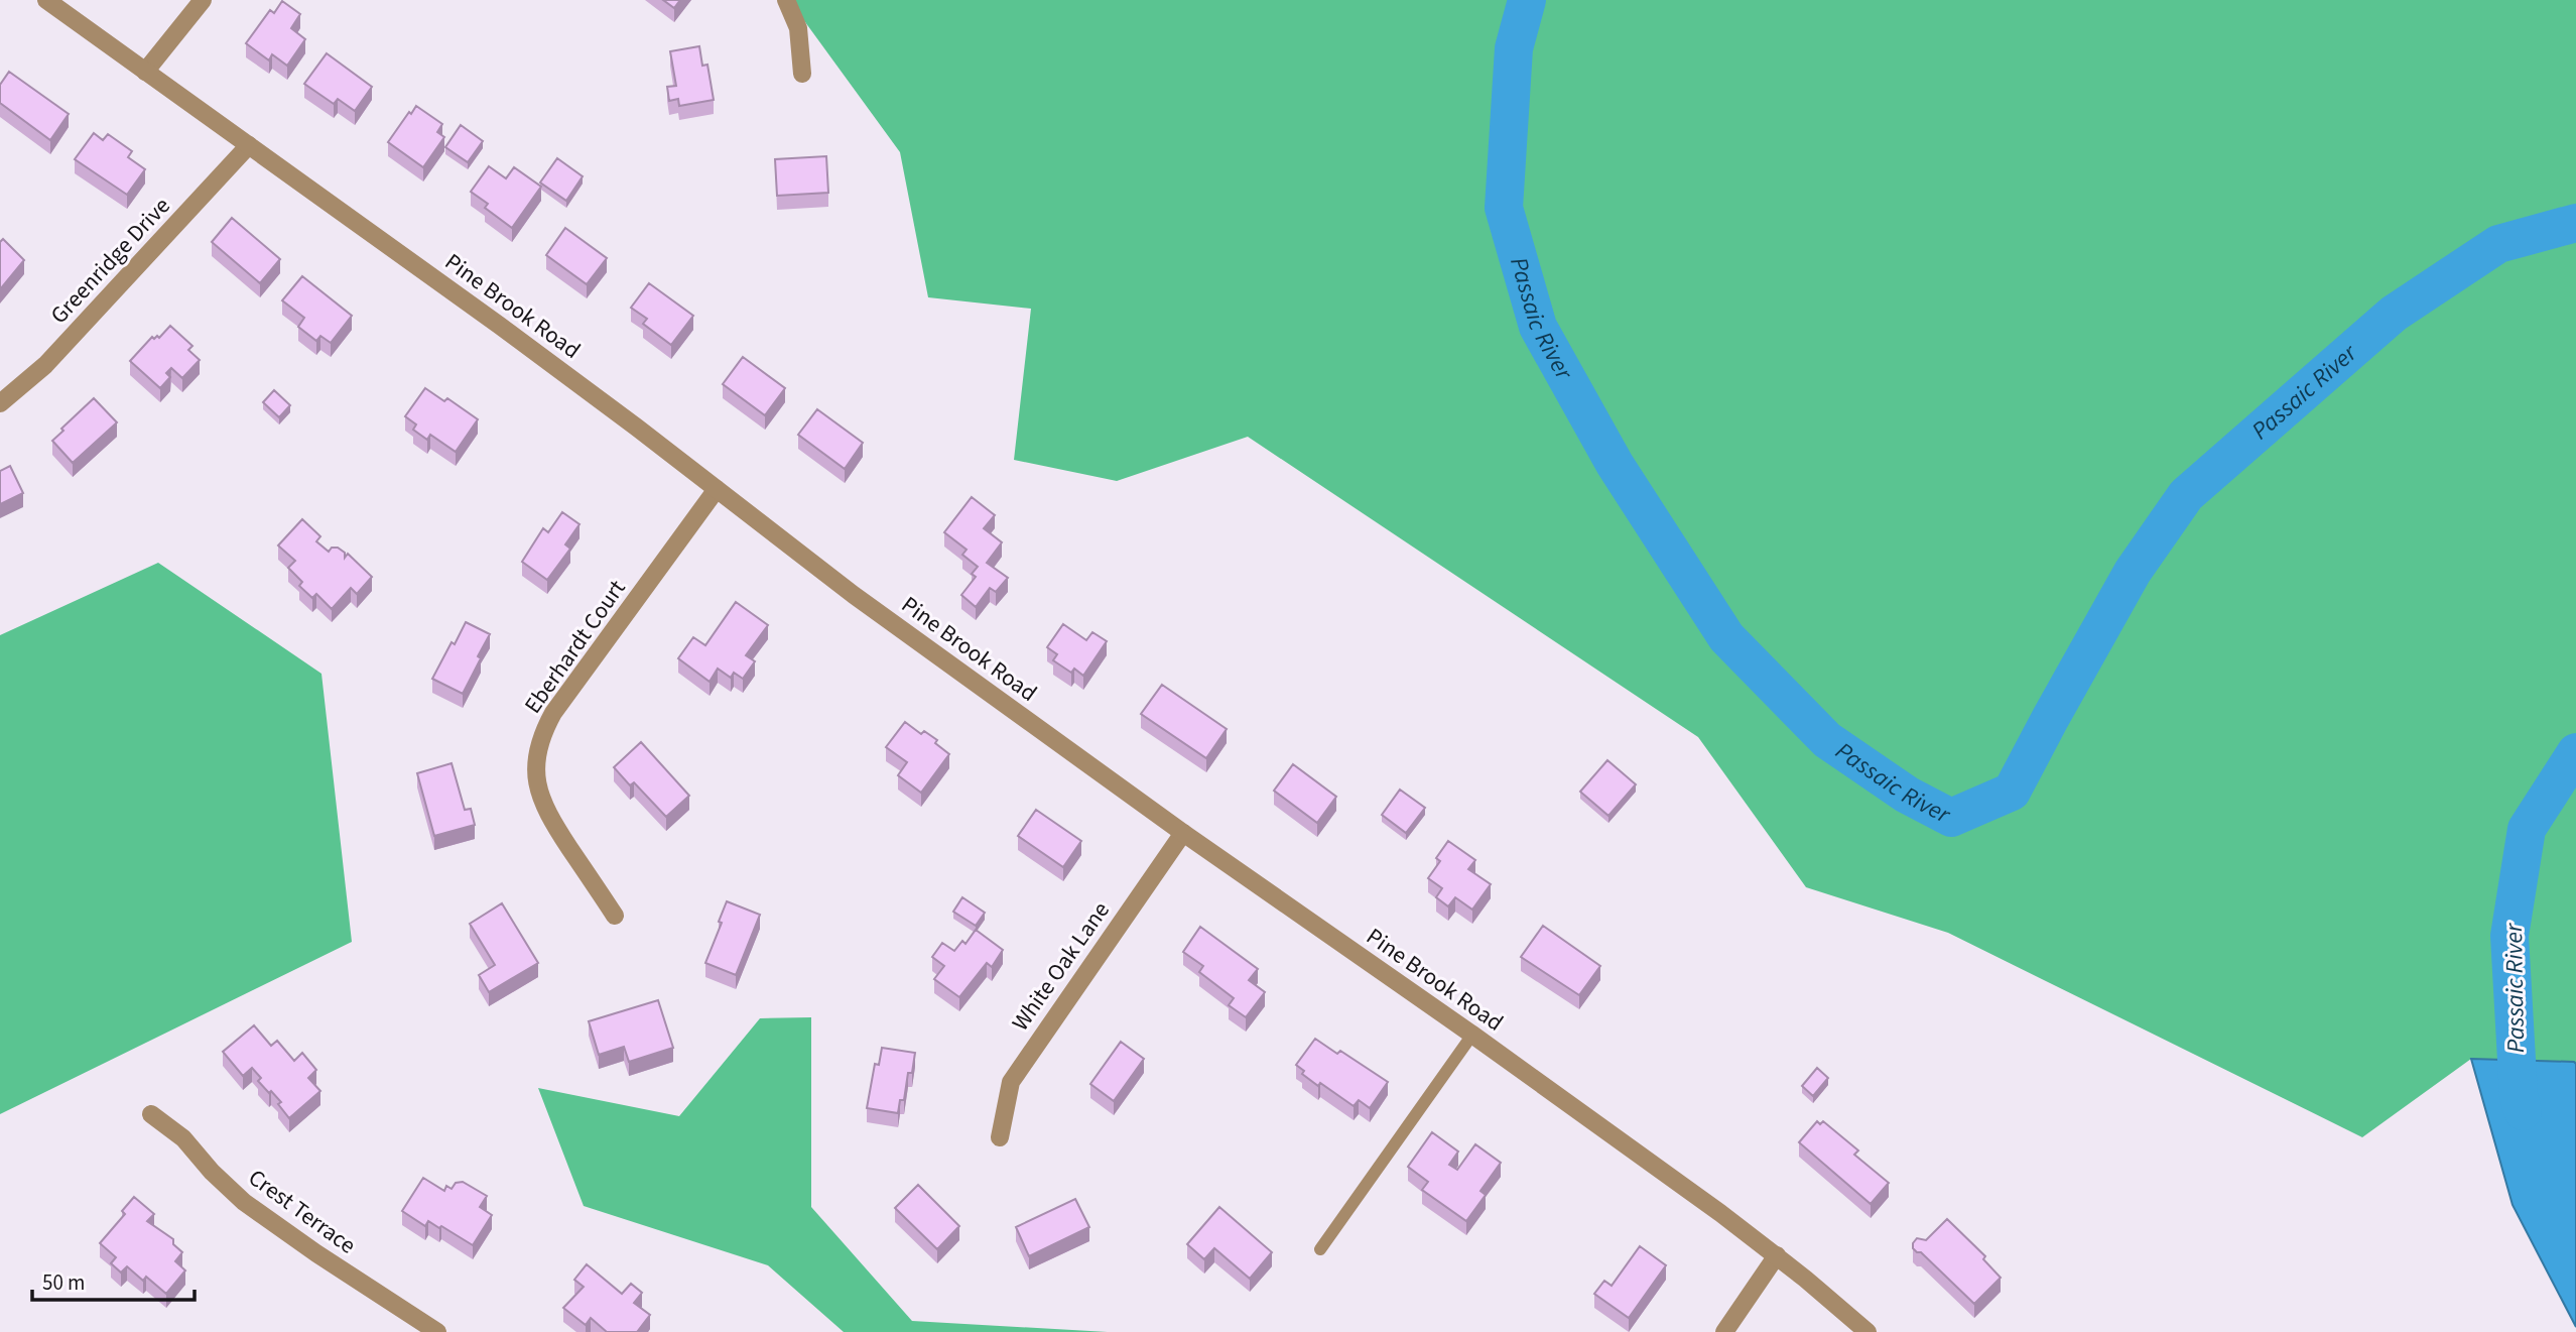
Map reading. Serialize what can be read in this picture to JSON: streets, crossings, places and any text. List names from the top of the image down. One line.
{"streets":{"street":["Greenridge Drive","Pine Brook Road","Eberhardt Court","White Oak Lane","Crest Terrace"]},"crossings":[["Greenridge Drive","Pine Brook Road"],["Pine Brook Road","Eberhardt Court"],["Pine Brook Road","White Oak Lane"]],"water":["Passaic River"],"scale_bar":"50 m"}
